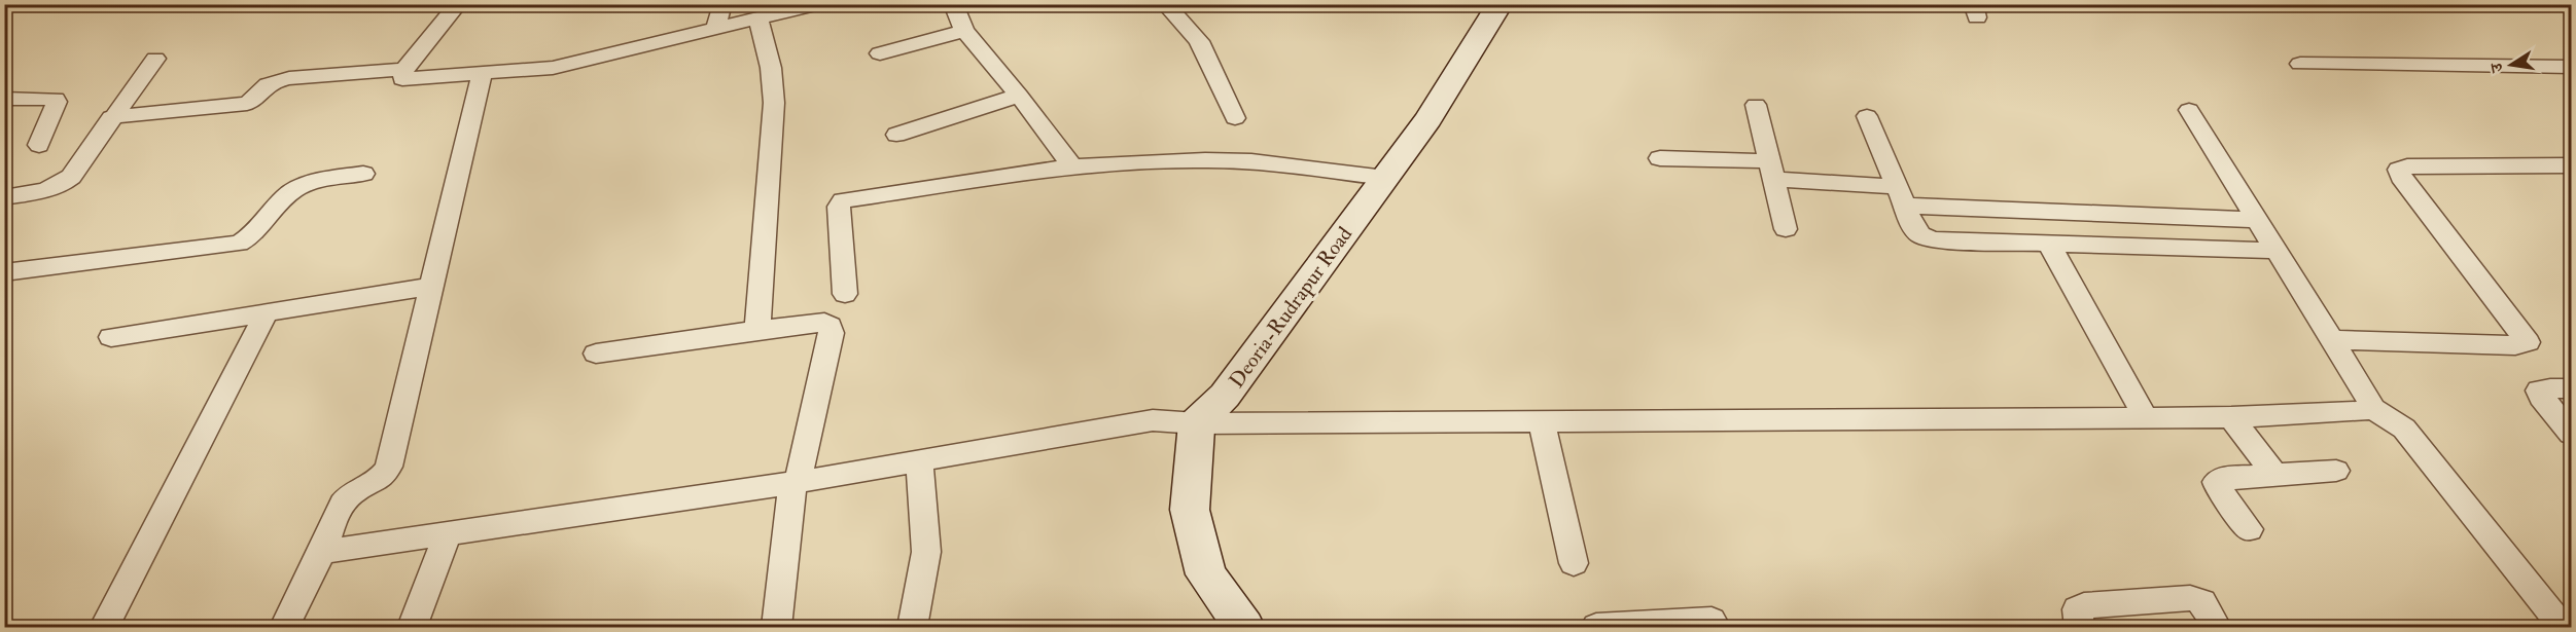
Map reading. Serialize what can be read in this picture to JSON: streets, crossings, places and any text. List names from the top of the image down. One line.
{"streets":{"main road":["Deoria-Rudrapur Road"]},"north":"left"}
